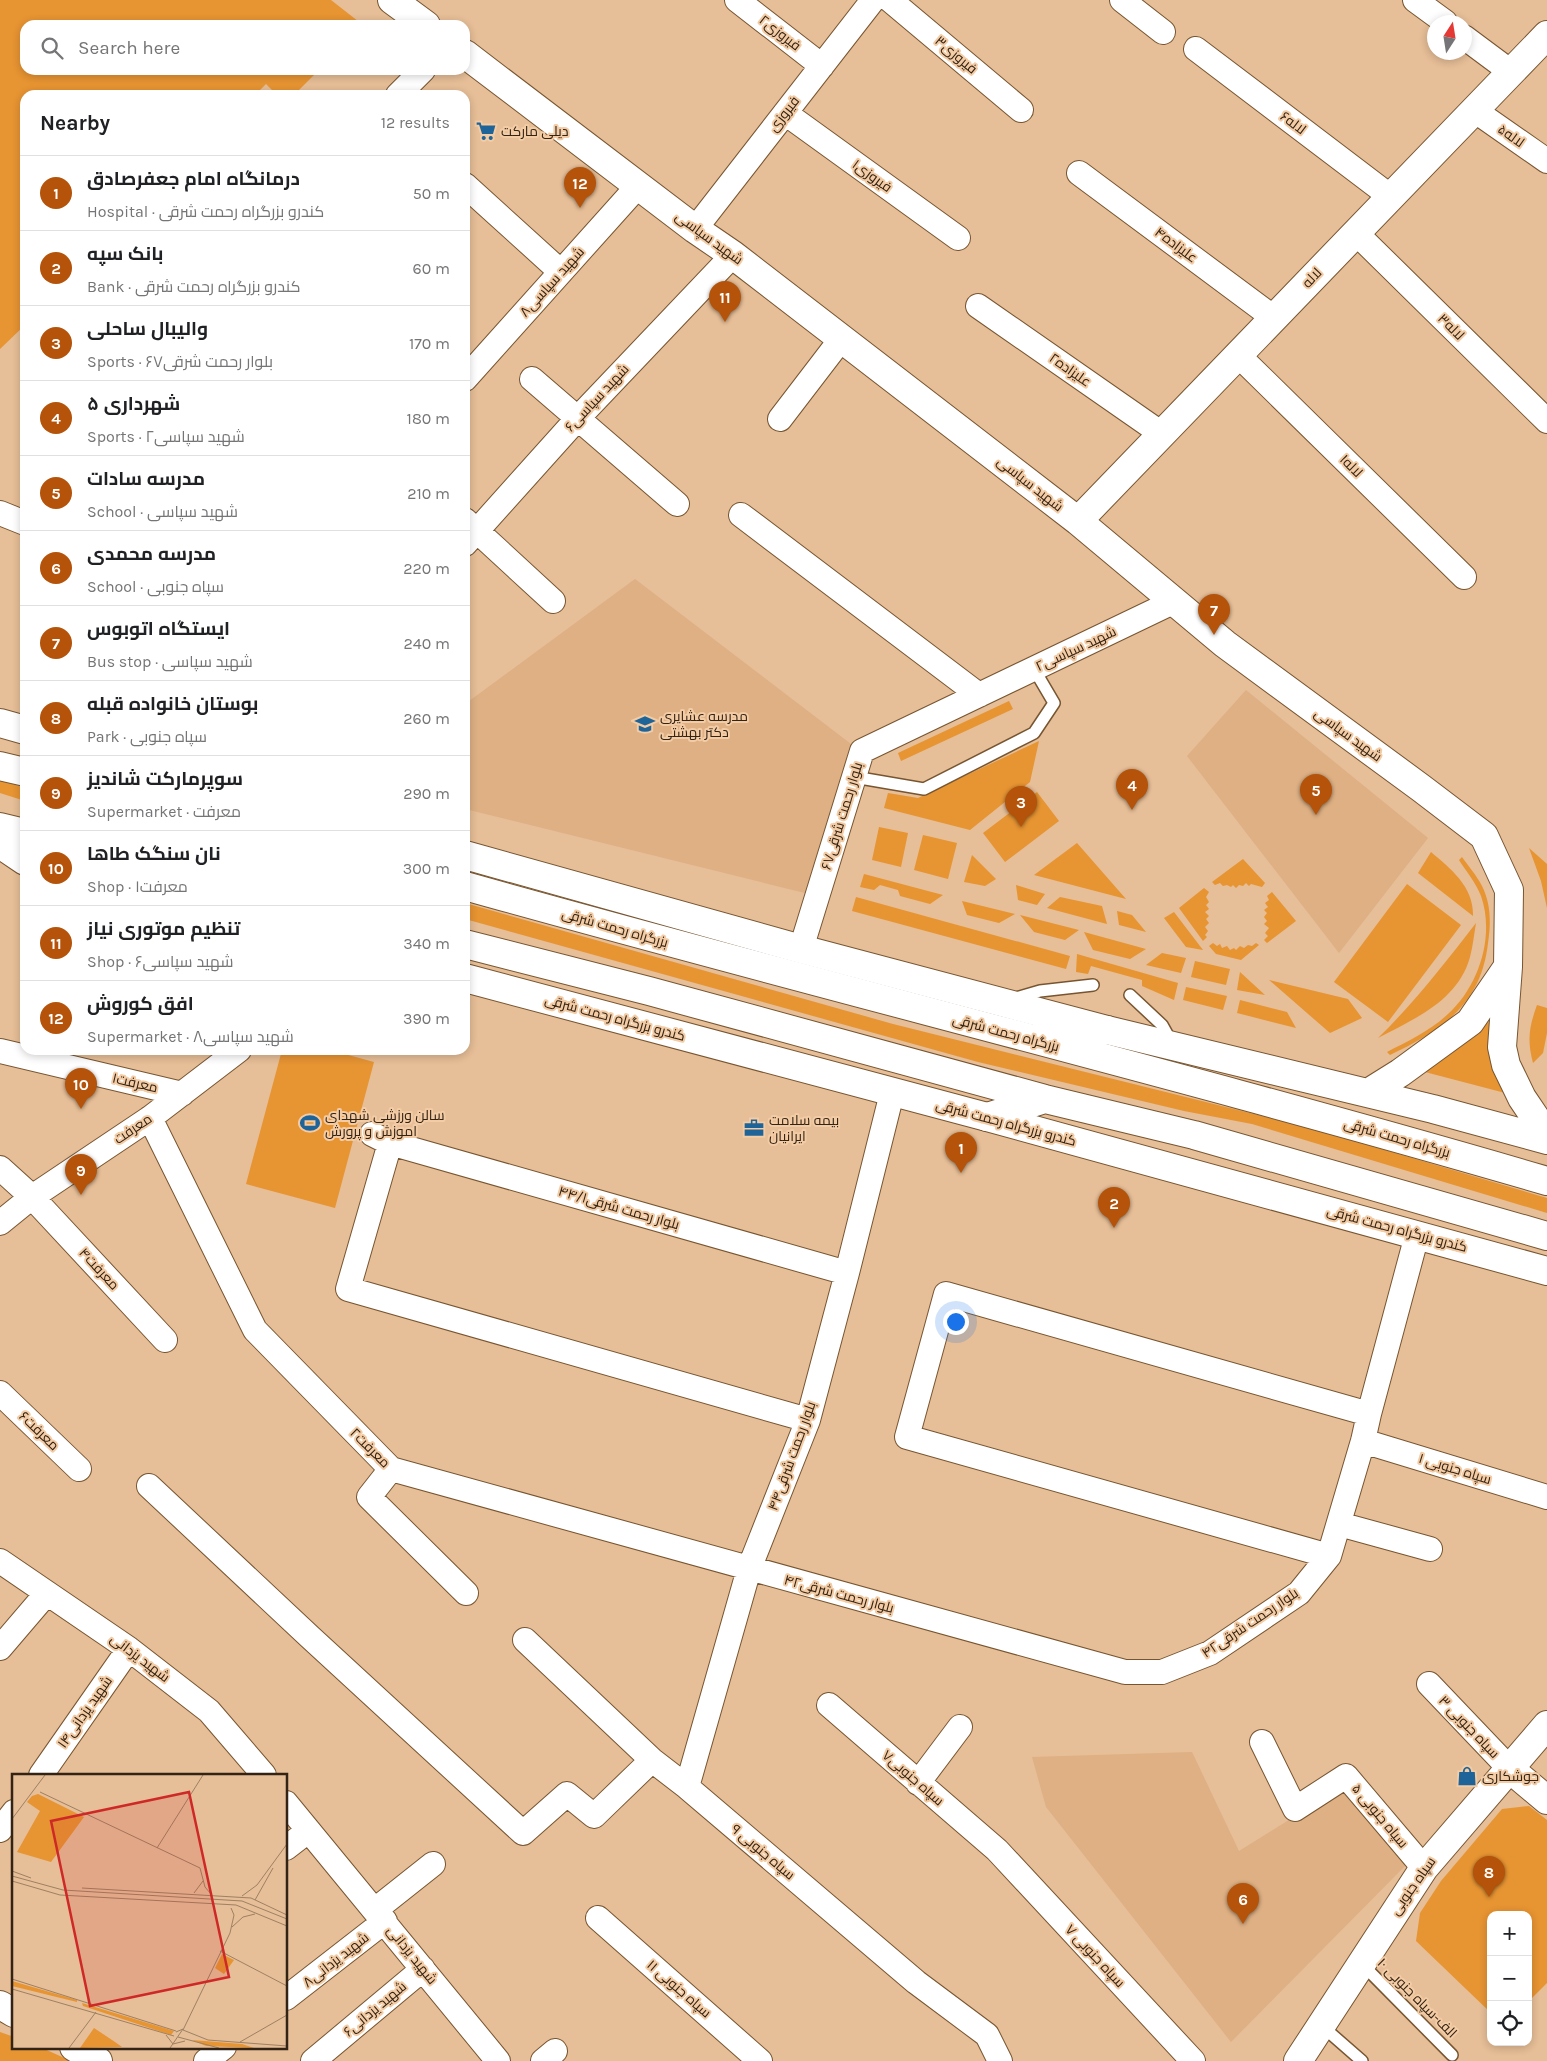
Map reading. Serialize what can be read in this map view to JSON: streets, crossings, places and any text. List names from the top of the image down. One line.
{"streets":{"main road":["شهید سپاسی","لاله","بزرگراه رحمت شرقی","کندرو بزرگراه رحمت شرقی","سپاه جنوبی"],"street":["فیروزی۲","فیروزی۳","فیروزی","۶لاله","لاله۵","فیروزی۱","علیزاده۴","شهید سپاسی۸","۳لاله","علیزاده۲","شهید سپاسی۶","۱لاله","شهید سپاسی۲","بلوار رحمت شرقی۶۷","معرفت۱","معرفت","بلوار رحمت شرقی۴۴/۱","معرفت۴","معرفت۶","معرفت۲","۴۴بلوار رحمت شرقی","۱ سپاه جنوبی","بلوار رحمت شرقی۴۲","شهید یزدانی","شهید یزدانی۱۴","۳ سپاه جنوبی","سپاه جنوبی۷","۵ سپاه جنوبی","۹ سپاه جنوبی","۷ سپاه جنوبی","شهید یزدانی۸","۱۱ سپاه جنوبی","شهید یزدانی۶"],"lane":["۱۰ الف-سپاه جنوبی"]},"crossings":[["فیروزی۲","فیروزی"],["فیروزی","فیروزی۱"],["فیروزی","شهید سپاسی"],["۶لاله","لاله"],["لاله۵","لاله"],["شهید سپاسی","لاله"],["شهید سپاسی","شهید سپاسی۸"],["شهید سپاسی","شهید سپاسی۶"],["شهید سپاسی","شهید سپاسی۲"],["علیزاده۴","لاله"],["لاله","۳لاله"],["لاله","علیزاده۲"],["لاله","۱لاله"],["شهید سپاسی۲","بلوار رحمت شرقی۶۷"],["کندرو بزرگراه رحمت شرقی","۴۴بلوار رحمت شرقی"],["کندرو بزرگراه رحمت شرقی","بلوار رحمت شرقی۴۲"],["معرفت۱","معرفت"],["معرفت","معرفت۴"],["معرفت","معرفت۲"],["بلوار رحمت شرقی۴۴/۱","۴۴بلوار رحمت شرقی"],["معرفت۲","۴۴بلوار رحمت شرقی"],["معرفت۲","بلوار رحمت شرقی۴۲"],["۴۴بلوار رحمت شرقی","بلوار رحمت شرقی۴۲"],["۴۴بلوار رحمت شرقی","۹ سپاه جنوبی"],["۱ سپاه جنوبی","بلوار رحمت شرقی۴۲"],["شهید یزدانی","شهید یزدانی۱۴"],["شهید یزدانی","شهید یزدانی۸"],["شهید یزدانی","شهید یزدانی۶"],["۳ سپاه جنوبی","سپاه جنوبی"],["سپاه جنوبی۷","۷ سپاه جنوبی"],["۵ سپاه جنوبی","سپاه جنوبی"],["سپاه جنوبی","۱۰ الف-سپاه جنوبی"]],"places":{"supermarket":["دیلی مارکت"],"school or university":["مدرسه عشایری دکتر بهشتی"],"sports":["سالن ورزشی شهدای اموزش و پرورش"],"office":["بیمه سلامت ایرانیان"],"shop":["جوشکاری"]},"north":"top","page":{"search":"Search here","heading":["Nearby","12 results"],"list":[{"mark":"1","name":"درمانگاه امام جعفرصادق","note":"Hospital · کندرو بزرگراه رحمت شرقی","value":"50 m"},{"mark":"2","name":"بانک سپه","note":"Bank · کندرو بزرگراه رحمت شرقی","value":"60 m"},{"mark":"3","name":"والیبال ساحلی","note":"Sports · بلوار رحمت شرقی۶۷","value":"170 m"},{"mark":"4","name":"شهرداری ۵","note":"Sports · شهید سپاسی۲","value":"180 m"},{"mark":"5","name":"مدرسه سادات","note":"School · شهید سپاسی","value":"210 m"},{"mark":"6","name":"مدرسه محمدی","note":"School · سپاه جنوبی","value":"220 m"},{"mark":"7","name":"ایستگاه اتوبوس","note":"Bus stop · شهید سپاسی","value":"240 m"},{"mark":"8","name":"بوستان خانواده قبله","note":"Park · سپاه جنوبی","value":"260 m"},{"mark":"9","name":"سوپرمارکت شاندیز","note":"Supermarket · معرفت","value":"290 m"},{"mark":"10","name":"نان سنگک طاها","note":"Shop · معرفت۱","value":"300 m"},{"mark":"11","name":"تنظیم موتوری نیاز","note":"Shop · شهید سپاسی۶","value":"340 m"},{"mark":"12","name":"افق کوروش","note":"Supermarket · شهید سپاسی۸","value":"390 m"}],"pins":["12","11","7","4","5","3","10","1","9","2","8","6"],"map_buttons":["+","−"]}}
